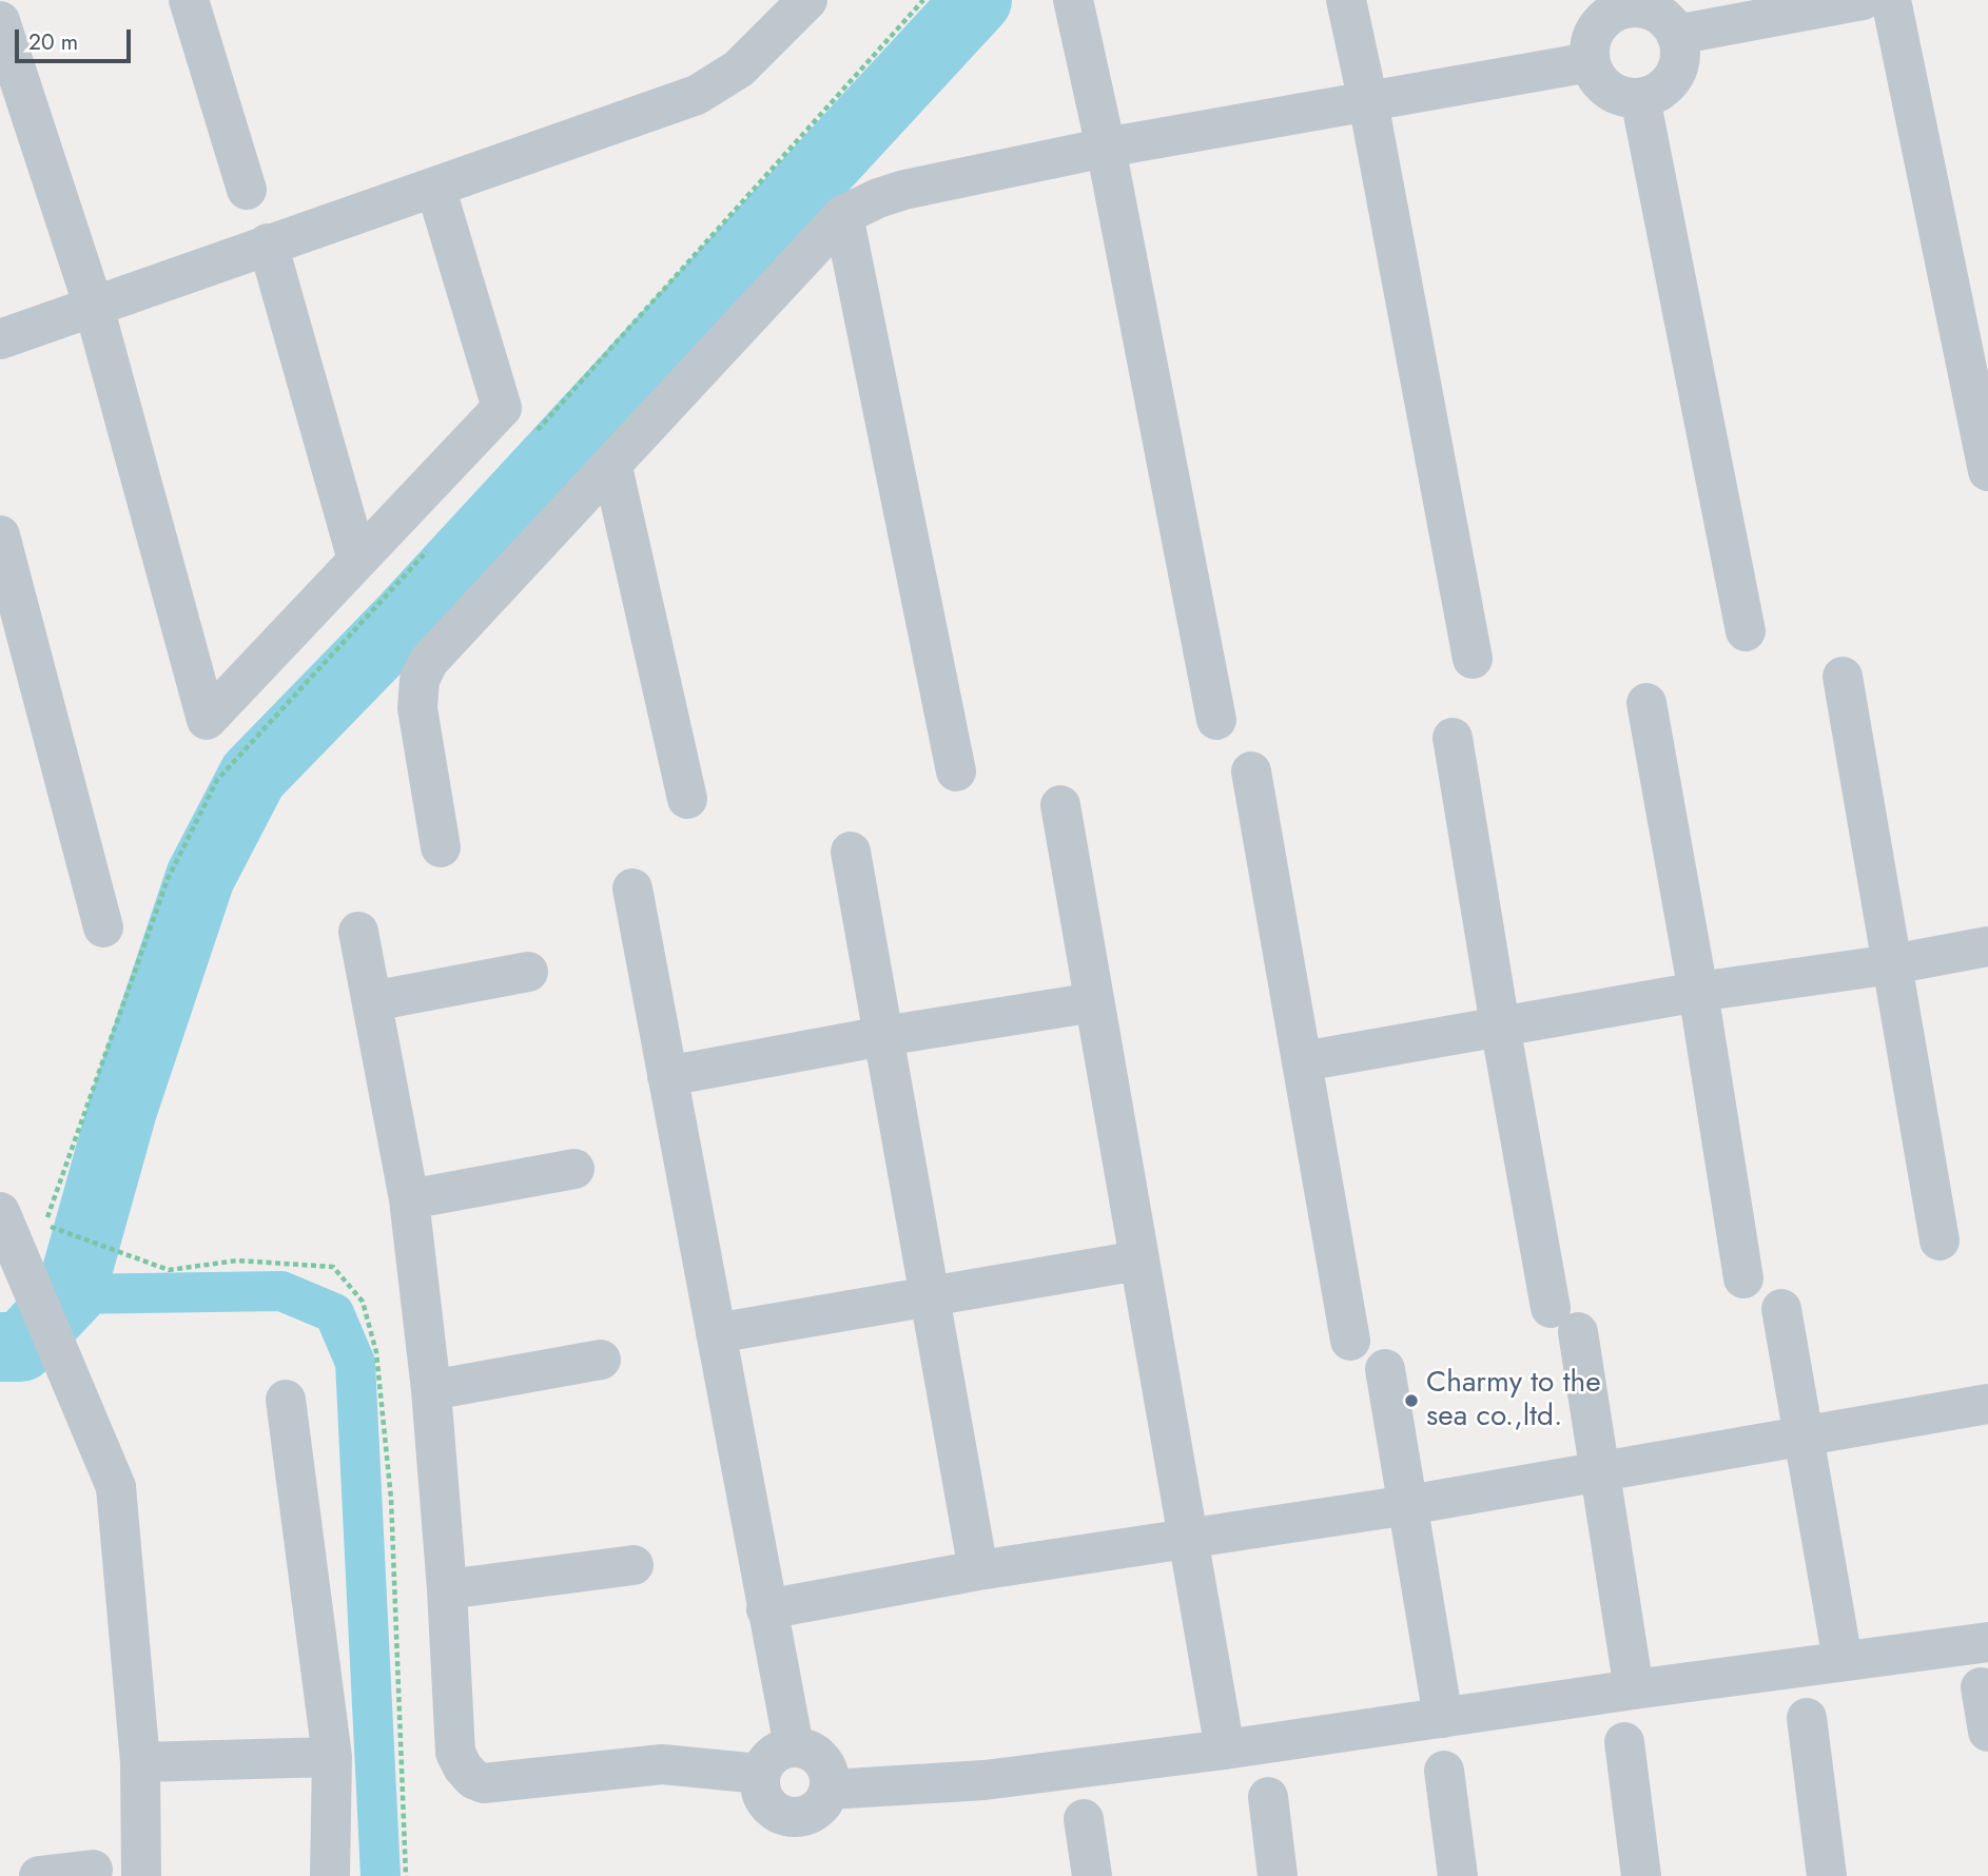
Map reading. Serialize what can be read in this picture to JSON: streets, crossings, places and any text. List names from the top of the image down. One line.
{"places":["Charmy to the sea co.,ltd."],"scale_bar":"20 m"}
